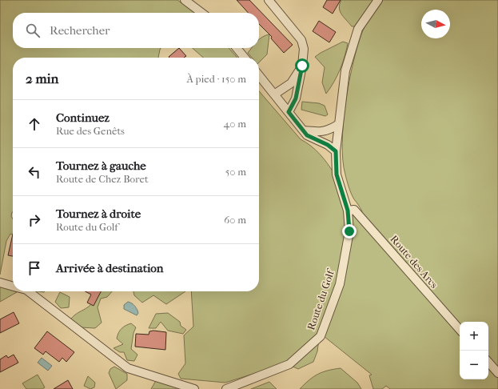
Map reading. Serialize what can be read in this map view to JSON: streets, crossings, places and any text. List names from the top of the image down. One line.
{"streets":{"street":["Route des Arcs","Route du Golf"]},"crossings":[["Route des Arcs","Route du Golf"]],"north":"right","page":{"search":"Rechercher","heading":["2 min","À pied · 150 m"],"list":[["Continuez","Rue des Genêts","40 m"],["Tournez à gauche","Route de Chez Boret","50 m"],["Tournez à droite","Route du Golf","60 m"],"Arrivée à destination"],"map_buttons":["+","−"]}}
